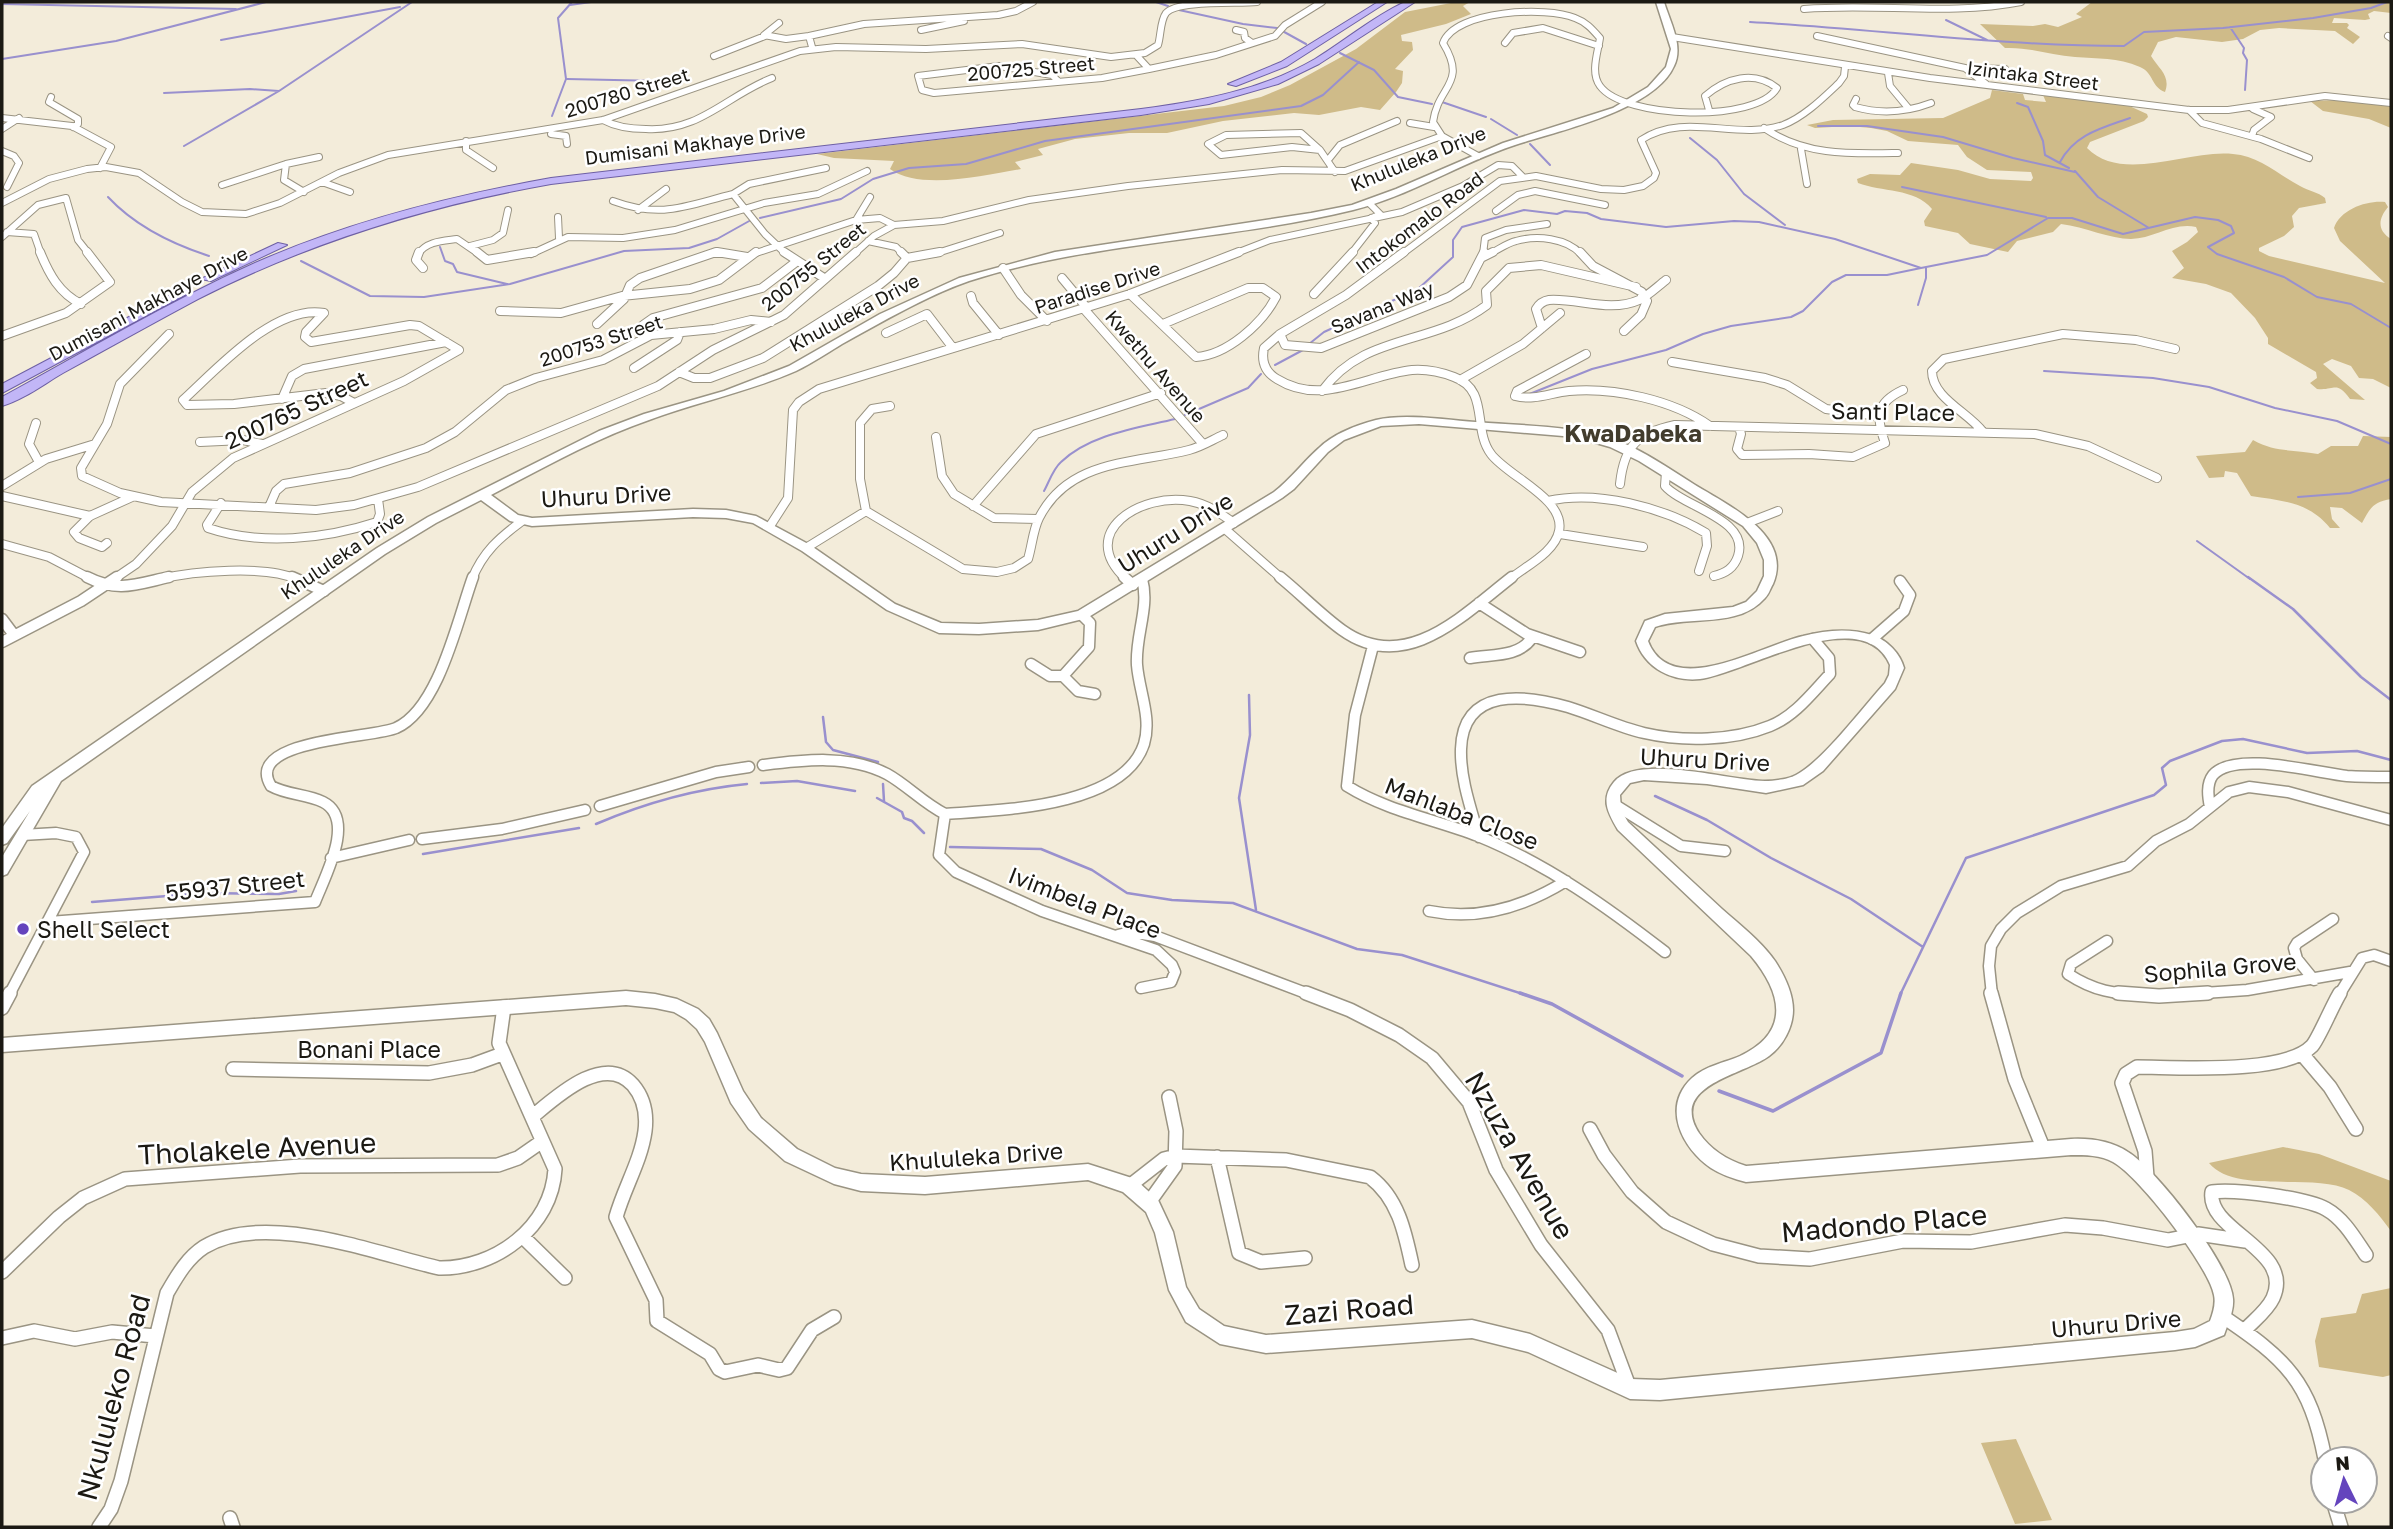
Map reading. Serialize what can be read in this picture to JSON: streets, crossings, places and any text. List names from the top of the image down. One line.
{"streets":{"main road":["Dumisani Makhaye Drive"],"street":["200725 Street","Izintaka Street","200780 Street","Khululeka Drive","Intokomalo Road","200755 Street","Paradise Drive","Savana Way","200753 Street","Kwethu Avenue","200765 Street","Santi Place","Uhuru Drive","Mahlaba Close","55937 Street","Ivimbela Place","Sophila Grove","Bonani Place","Tholakele Avenue","Nzuza Avenue","Madondo Place","Zazi Road","Nkululeko Road"]},"crossings":[["Izintaka Street","Khululeka Drive"],["Izintaka Street","Intokomalo Road"],["Khululeka Drive","Uhuru Drive"],["Khululeka Drive","Zazi Road"],["Khululeka Drive","Nkululeko Road"],["Intokomalo Road","Paradise Drive"],["Intokomalo Road","Savana Way"],["200755 Street","200753 Street"],["200755 Street","200765 Street"],["Paradise Drive","Kwethu Avenue"],["Paradise Drive","Uhuru Drive"],["Santi Place","Uhuru Drive"],["Uhuru Drive","55937 Street"],["Uhuru Drive","Nzuza Avenue"],["Uhuru Drive","Zazi Road"],["Ivimbela Place","Nzuza Avenue"],["Bonani Place","Nkululeko Road"],["Tholakele Avenue","Nkululeko Road"],["Nzuza Avenue","Zazi Road"]],"districts":["KwaDabeka"],"places":["Shell Select"],"north":"top"}
